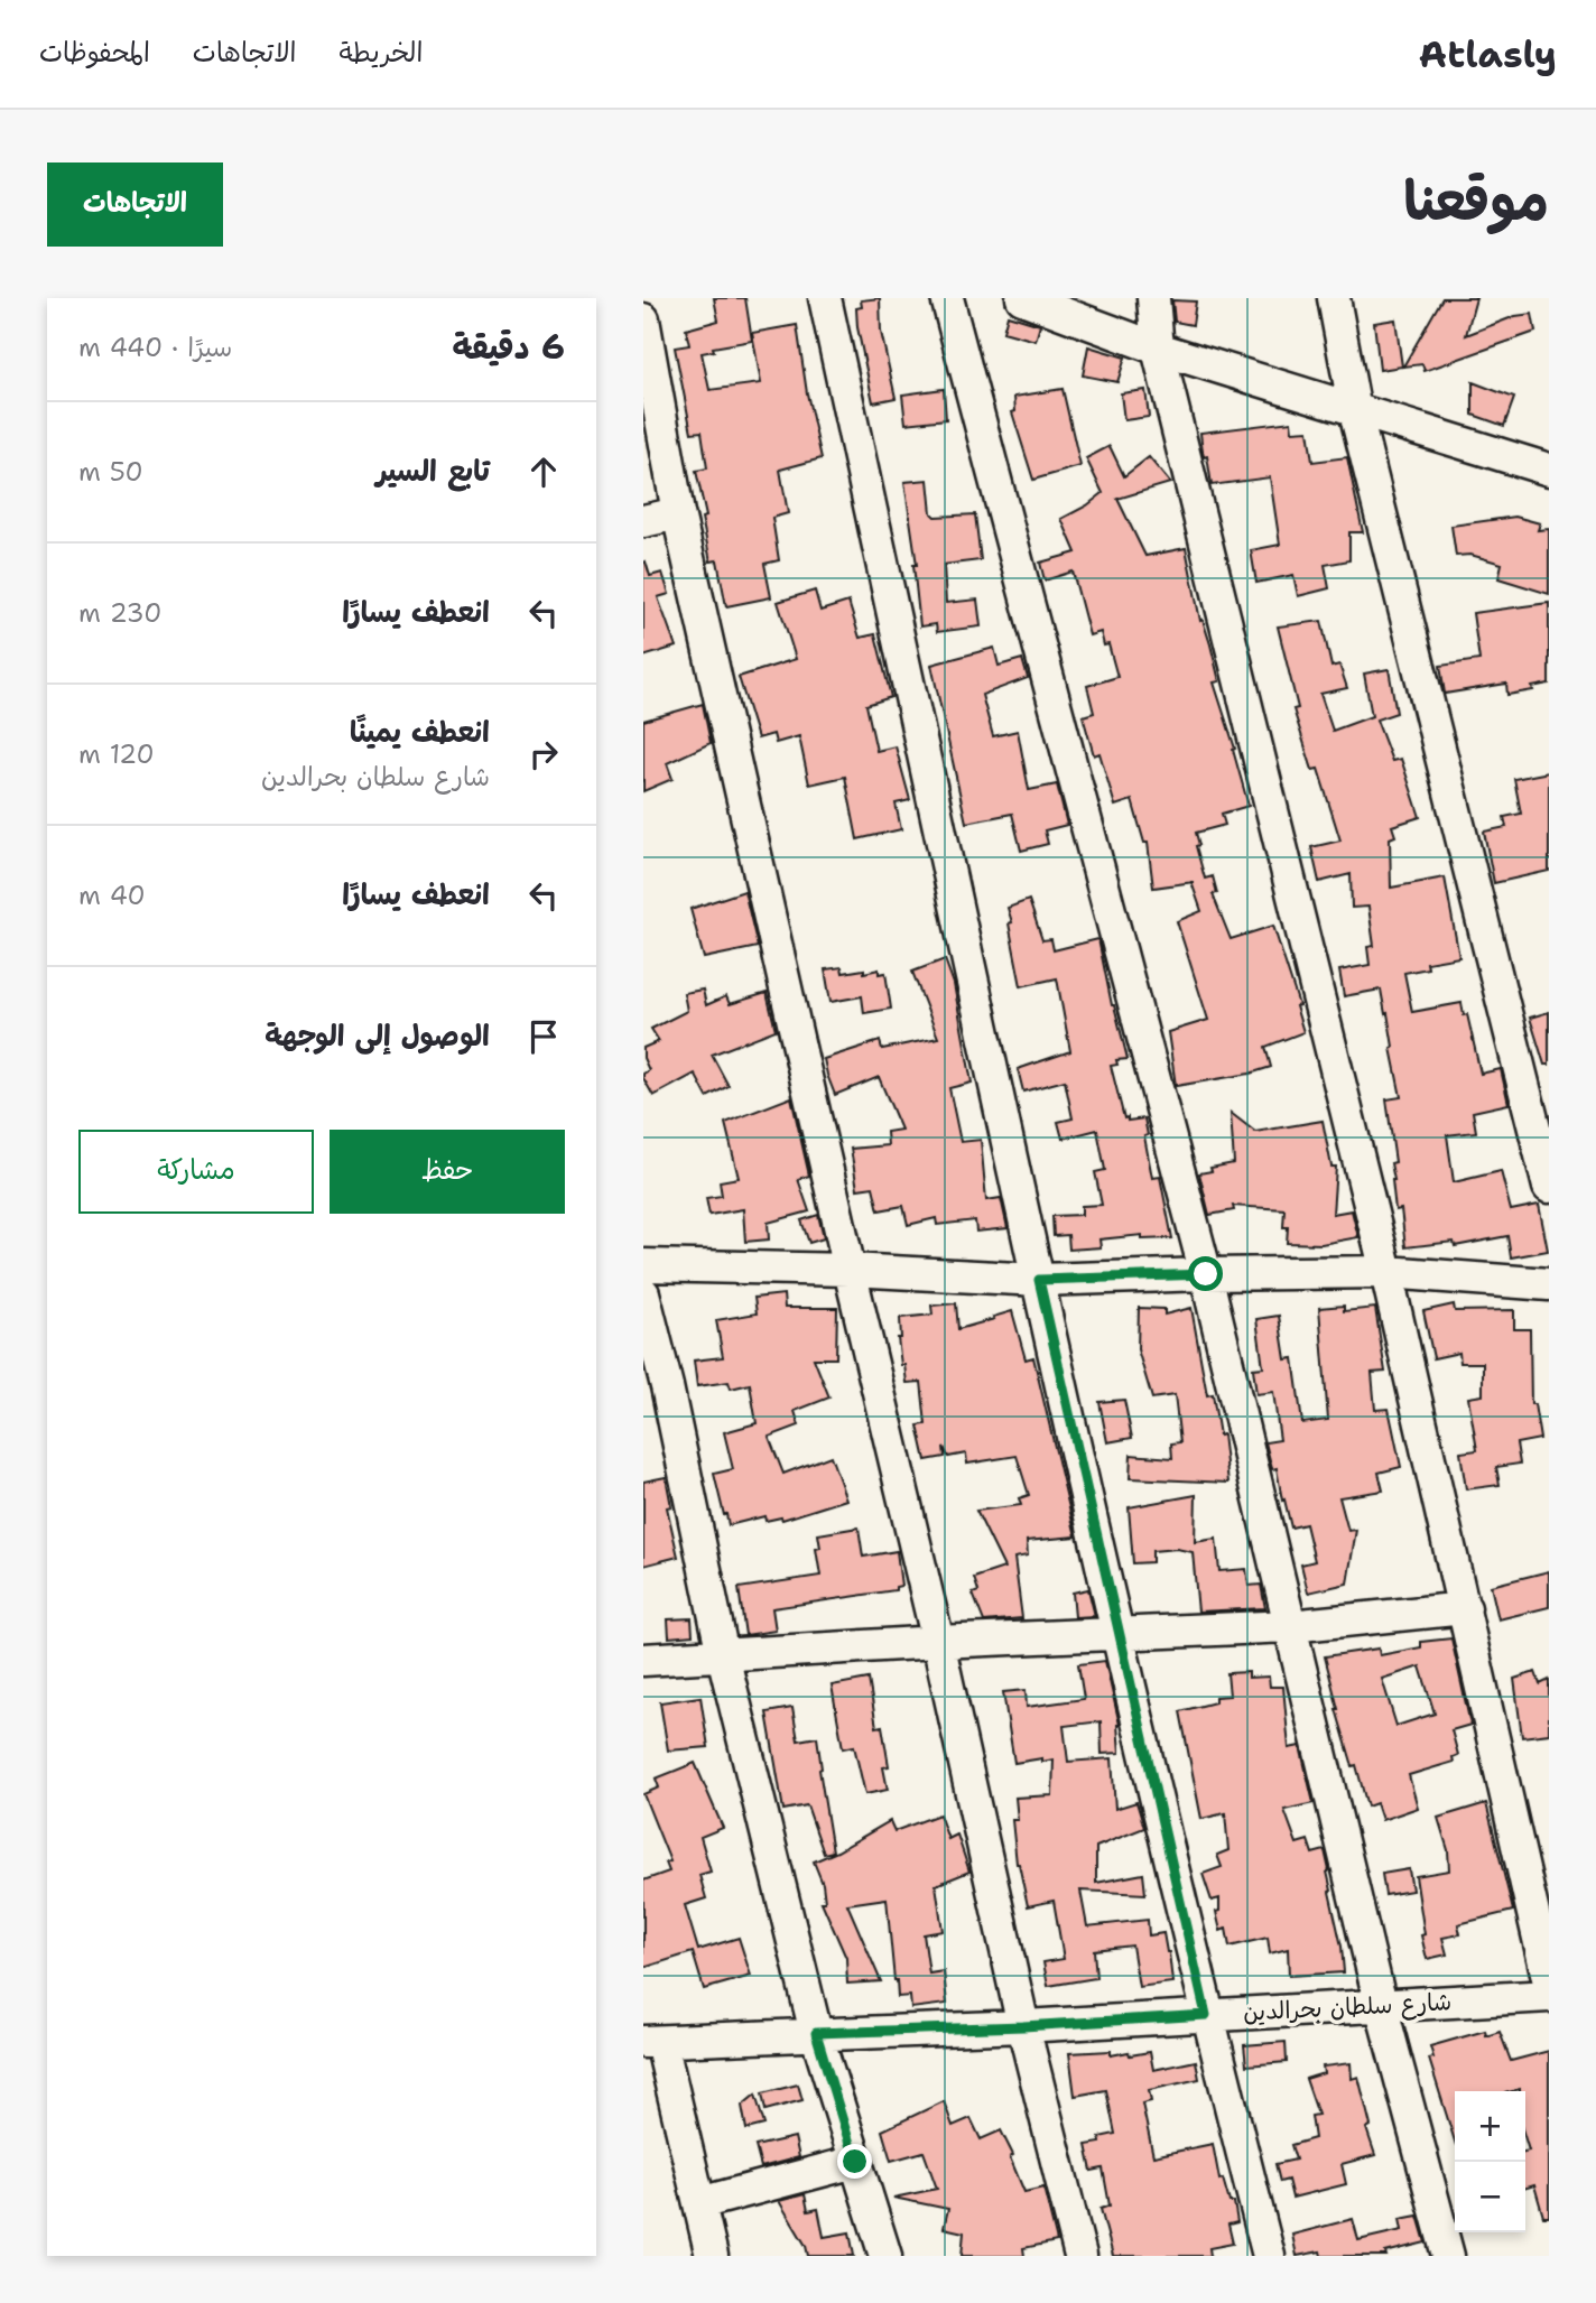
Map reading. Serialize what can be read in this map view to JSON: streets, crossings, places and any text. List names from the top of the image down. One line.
{"streets":{"street":["شارع سلطان بحرالدين"]},"page":{"header":"Atlasly","nav":["الخريطة","الاتجاهات","المحفوظات"],"title":"موقعنا","buttons":["الاتجاهات",["حفظ","مشاركة"]],"heading":["6 دقيقة","سيرًا · 440 m"],"list":[["تابع السير","50 m"],["انعطف يسارًا","230 m"],["انعطف يمينًا","شارع سلطان بحرالدين","120 m"],["انعطف يسارًا","40 m"],"الوصول إلى الوجهة"],"map_buttons":["+","−"]}}
